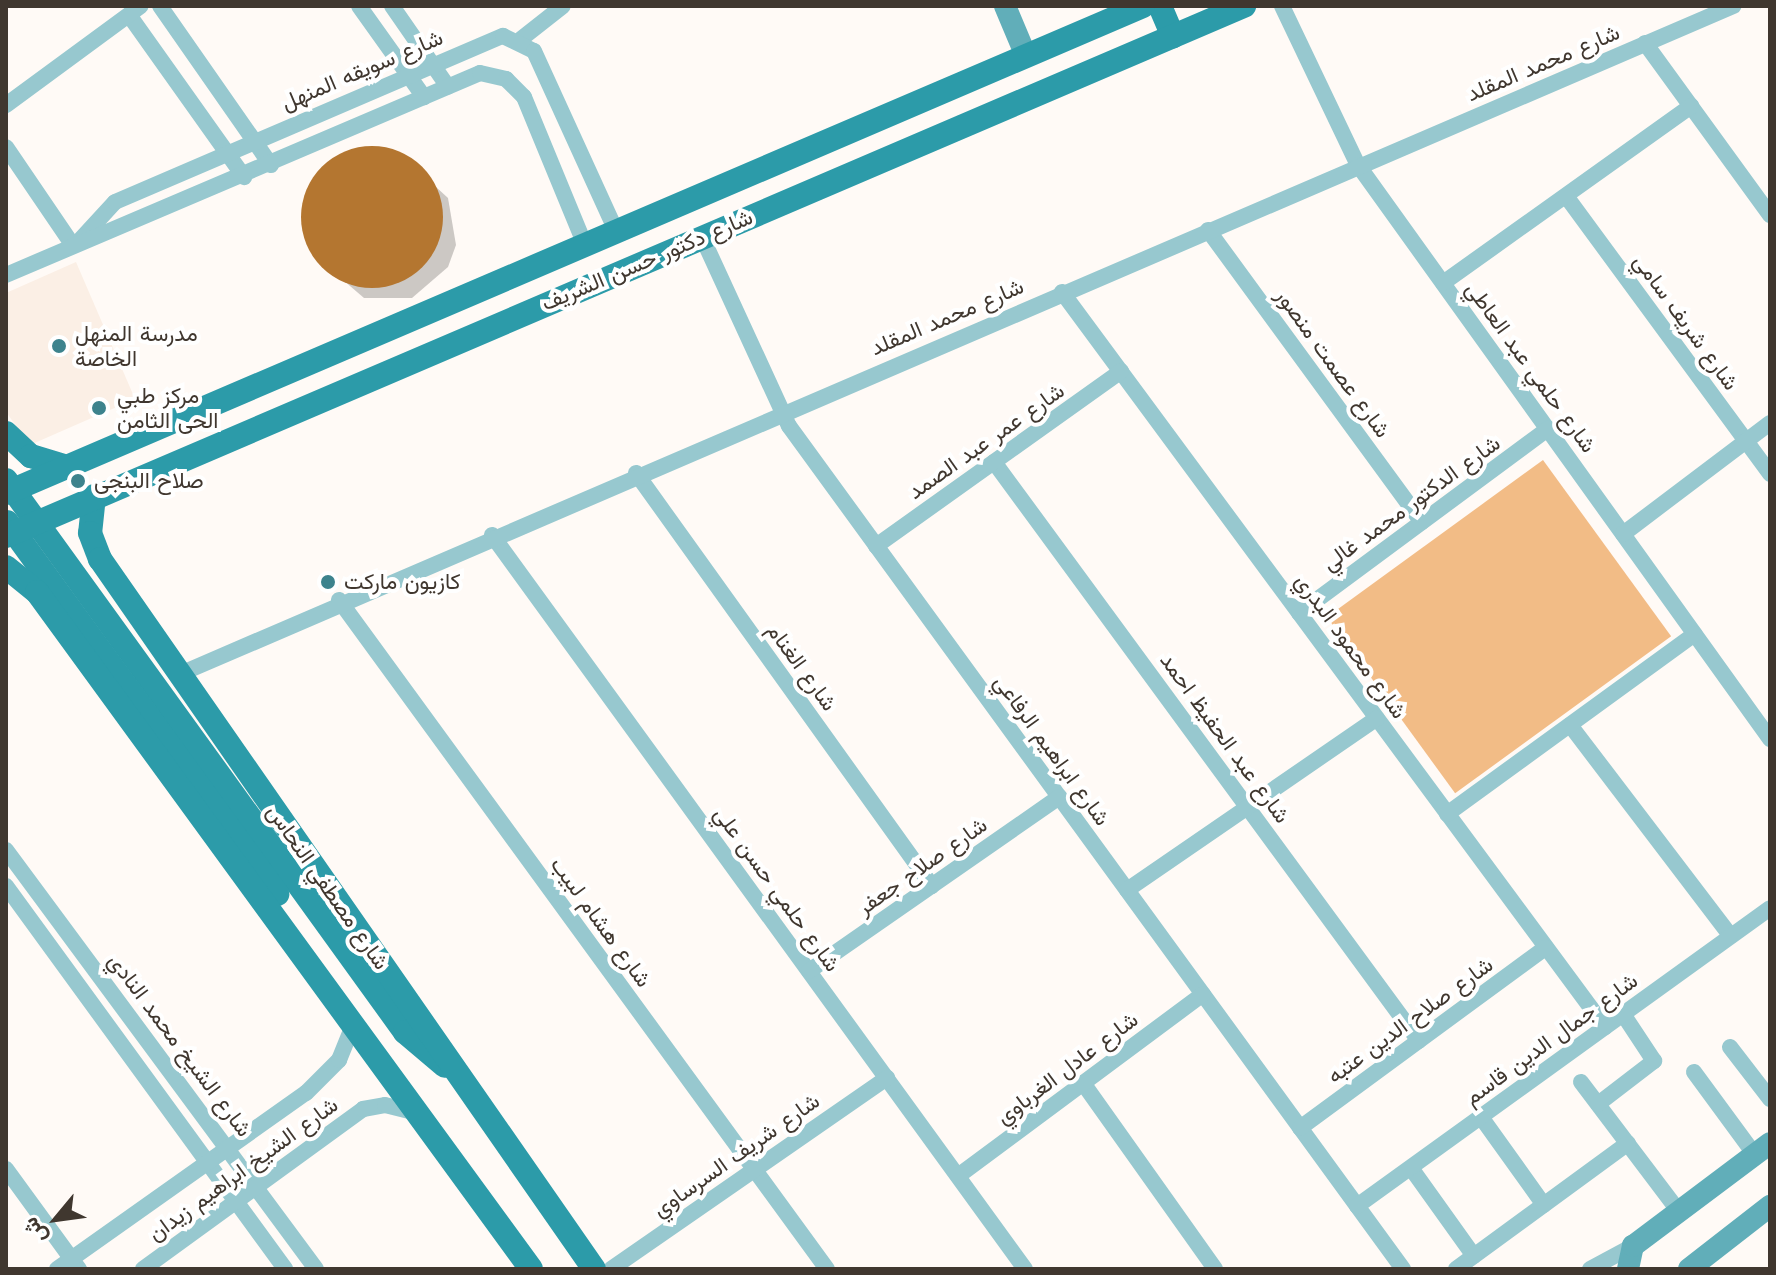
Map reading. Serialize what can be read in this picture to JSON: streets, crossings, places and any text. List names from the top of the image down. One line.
{"streets":{"main road":["شارع دكتور حسن الشريف","شارع مصطفي النحاس"],"street":["شارع محمد المقلد","شارع سويقه المنهل","شارع شريف سامي","شارع عصمت منصور","شارع حلمي عبد العاطي","شارع عمر عبد الصمد","شارع الدكتور محمد غالي","شارع محمود البدري","شارع الغنام","شارع عبد الحفيظ احمد","شارع ابراهيم الرفاعي","شارع صلاح جعفر","شارع حلمي حسن علي","شارع هشام لبيب","شارع صلاح الدين عتبه","شارع جمال الدين قاسم","شارع الشيخ محمد النادي","شارع عادل الغرباوي","شارع شريف السرساوي","شارع الشيخ ابراهيم زيدان"]},"crossings":[["شارع محمد المقلد","شارع عصمت منصور"],["شارع محمد المقلد","شارع حلمي عبد العاطي"],["شارع محمد المقلد","شارع محمود البدري"],["شارع محمد المقلد","شارع الغنام"],["شارع محمد المقلد","شارع ابراهيم الرفاعي"],["شارع محمد المقلد","شارع مصطفي النحاس"],["شارع محمد المقلد","شارع حلمي حسن علي"],["شارع محمد المقلد","شارع هشام لبيب"],["شارع سويقه المنهل","شارع دكتور حسن الشريف"],["شارع دكتور حسن الشريف","شارع ابراهيم الرفاعي"],["شارع دكتور حسن الشريف","شارع مصطفي النحاس"],["شارع عصمت منصور","شارع الدكتور محمد غالي"],["شارع حلمي عبد العاطي","شارع الدكتور محمد غالي"],["شارع عمر عبد الصمد","شارع محمود البدري"],["شارع عمر عبد الصمد","شارع عبد الحفيظ احمد"],["شارع عمر عبد الصمد","شارع ابراهيم الرفاعي"],["شارع الدكتور محمد غالي","شارع محمود البدري"],["شارع محمود البدري","شارع صلاح الدين عتبه"],["شارع محمود البدري","شارع جمال الدين قاسم"],["شارع الغنام","شارع صلاح جعفر"],["شارع عبد الحفيظ احمد","شارع صلاح الدين عتبه"],["شارع ابراهيم الرفاعي","شارع صلاح جعفر"],["شارع ابراهيم الرفاعي","شارع صلاح الدين عتبه"],["شارع ابراهيم الرفاعي","شارع جمال الدين قاسم"],["شارع ابراهيم الرفاعي","شارع عادل الغرباوي"],["شارع صلاح جعفر","شارع حلمي حسن علي"],["شارع حلمي حسن علي","شارع عادل الغرباوي"],["شارع حلمي حسن علي","شارع شريف السرساوي"],["شارع هشام لبيب","شارع شريف السرساوي"],["شارع الشيخ محمد النادي","شارع الشيخ ابراهيم زيدان"]],"places":["مدرسة المنهل الخاصة","مركز طبي الحى الثامن","صلاح البنجى","كازيون ماركت"],"north":"bottom left"}
